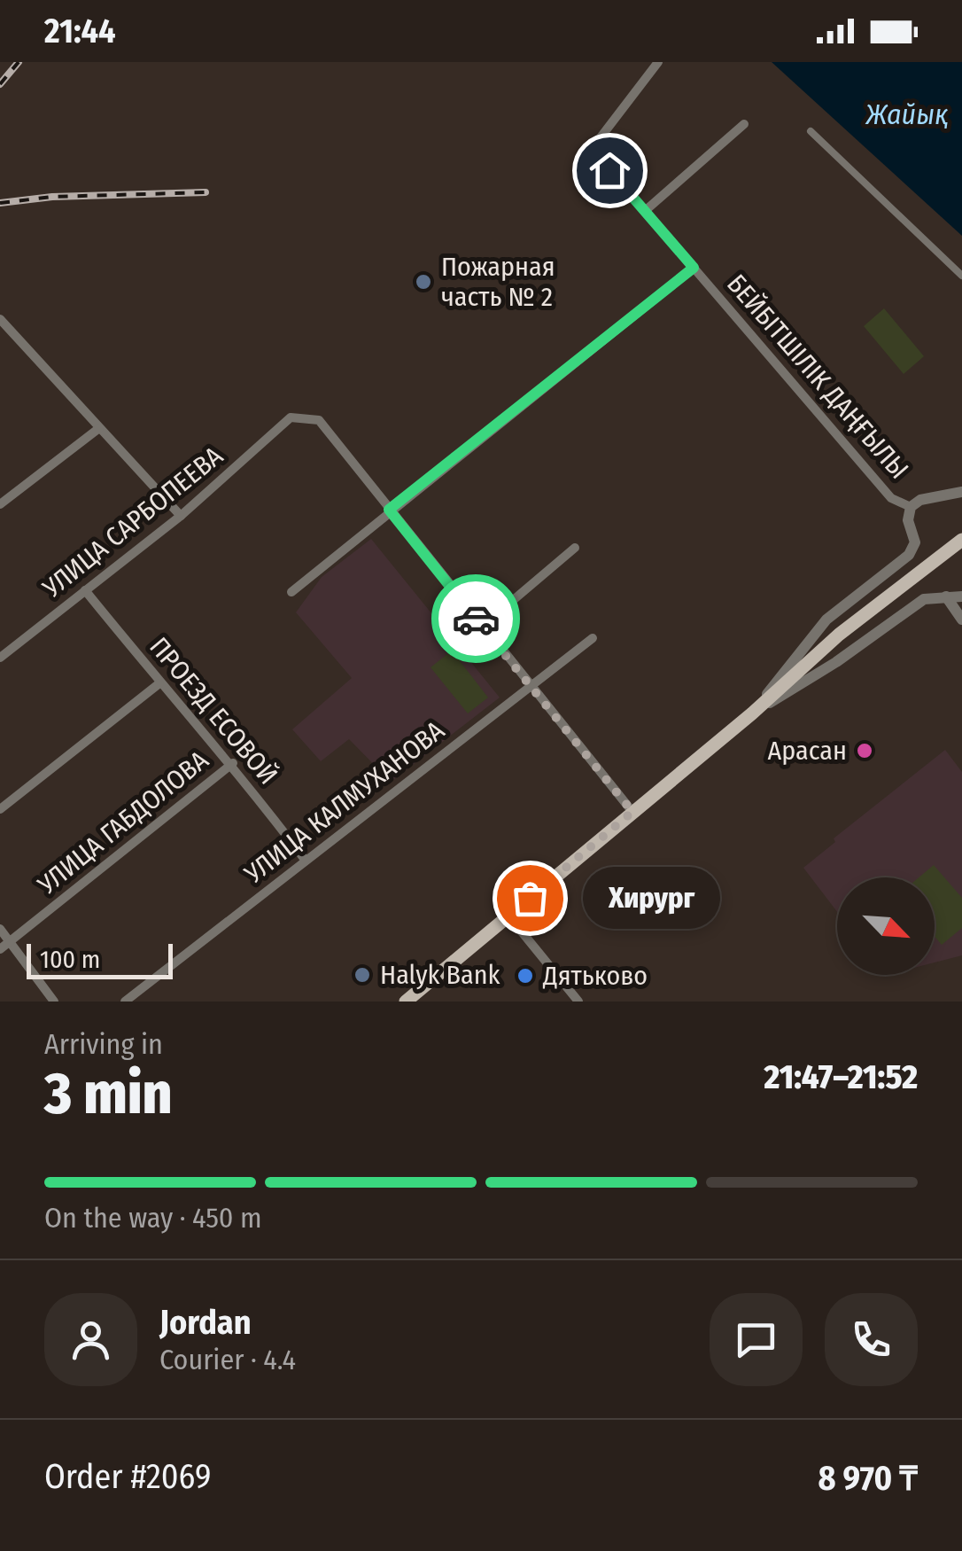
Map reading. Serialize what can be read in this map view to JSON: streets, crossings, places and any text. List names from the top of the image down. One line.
{"streets":{"street":["БЕЙБІТШІЛІК ДАҢҒЫЛЫ","УЛИЦА САРБОПЕЕВА","ПРОЕЗД ЕСОВОЙ","УЛИЦА КАЛМУХАНОВА","УЛИЦА ГАБДОЛОВА"]},"crossings":[["УЛИЦА САРБОПЕЕВА","ПРОЕЗД ЕСОВОЙ"],["ПРОЕЗД ЕСОВОЙ","УЛИЦА КАЛМУХАНОВА"],["ПРОЕЗД ЕСОВОЙ","УЛИЦА ГАБДОЛОВА"]],"water":["Жайық"],"places":["Пожарная часть № 2","Арасан","Хирург","Halyk Bank","Дятьково"],"scale_bar":"100 m","north":"bottom right","page":{"status":"21:44","bubble":"Хирург","scale":"100 m","heading":["3 min","Arriving in","21:47–21:52"],"panel":["Jordan","Courier · 4.4","Order #2069","8 970 ₸"],"bar":"On the way · 450 m"}}
